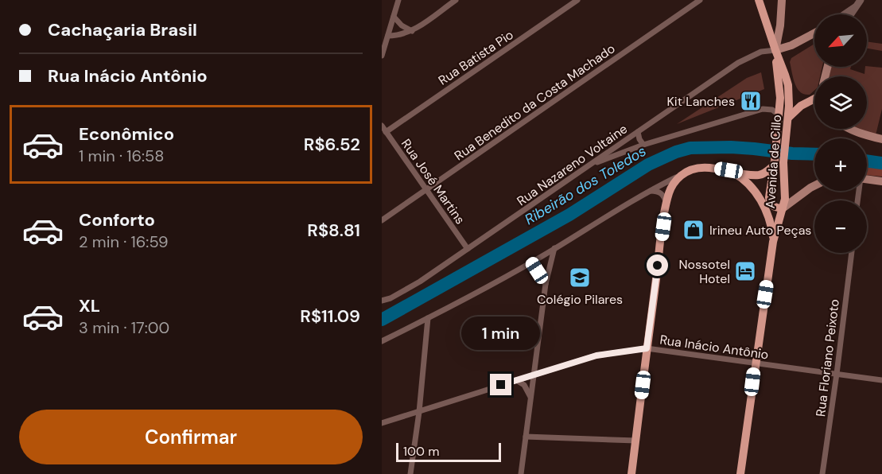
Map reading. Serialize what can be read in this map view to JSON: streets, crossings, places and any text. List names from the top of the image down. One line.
{"streets":{"main road":["Avenida de Cillo"],"street":["Rua Batista Pio","Rua Benedito da Costa Machado","Rua Nazareno Voltaine","Rua José Martins","Rua Inácio Antônio","Rua Floriano Peixoto"]},"crossings":[["Rua Batista Pio","Rua José Martins"],["Rua Benedito da Costa Machado","Rua José Martins"],["Avenida de Cillo","Rua Nazareno Voltaine"],["Avenida de Cillo","Rua Inácio Antônio"],["Rua Nazareno Voltaine","Rua José Martins"],["Rua Inácio Antônio","Rua Floriano Peixoto"]],"water":["Ribeirão dos Toledos"],"places":{"restaurant":["Kit Lanches"],"shop":["Irineu Auto Peças"],"hotel":["Nossotel Hotel"],"school or university":["Colégio Pilares"]},"scale_bar":"100 m","north":"bottom left","page":{"banner":["Cachaçaria Brasil","Rua Inácio Antônio"],"map_buttons":["+","−"],"list":[{"name":"Econômico","note":"1 min · 16:58","value":"R$6.52"},{"name":"Conforto","note":"2 min · 16:59","value":"R$8.81"},{"name":"XL","note":"3 min · 17:00","value":"R$11.09"}],"bubble":"1 min","buttons":"Confirmar","scale":"100 m"}}
